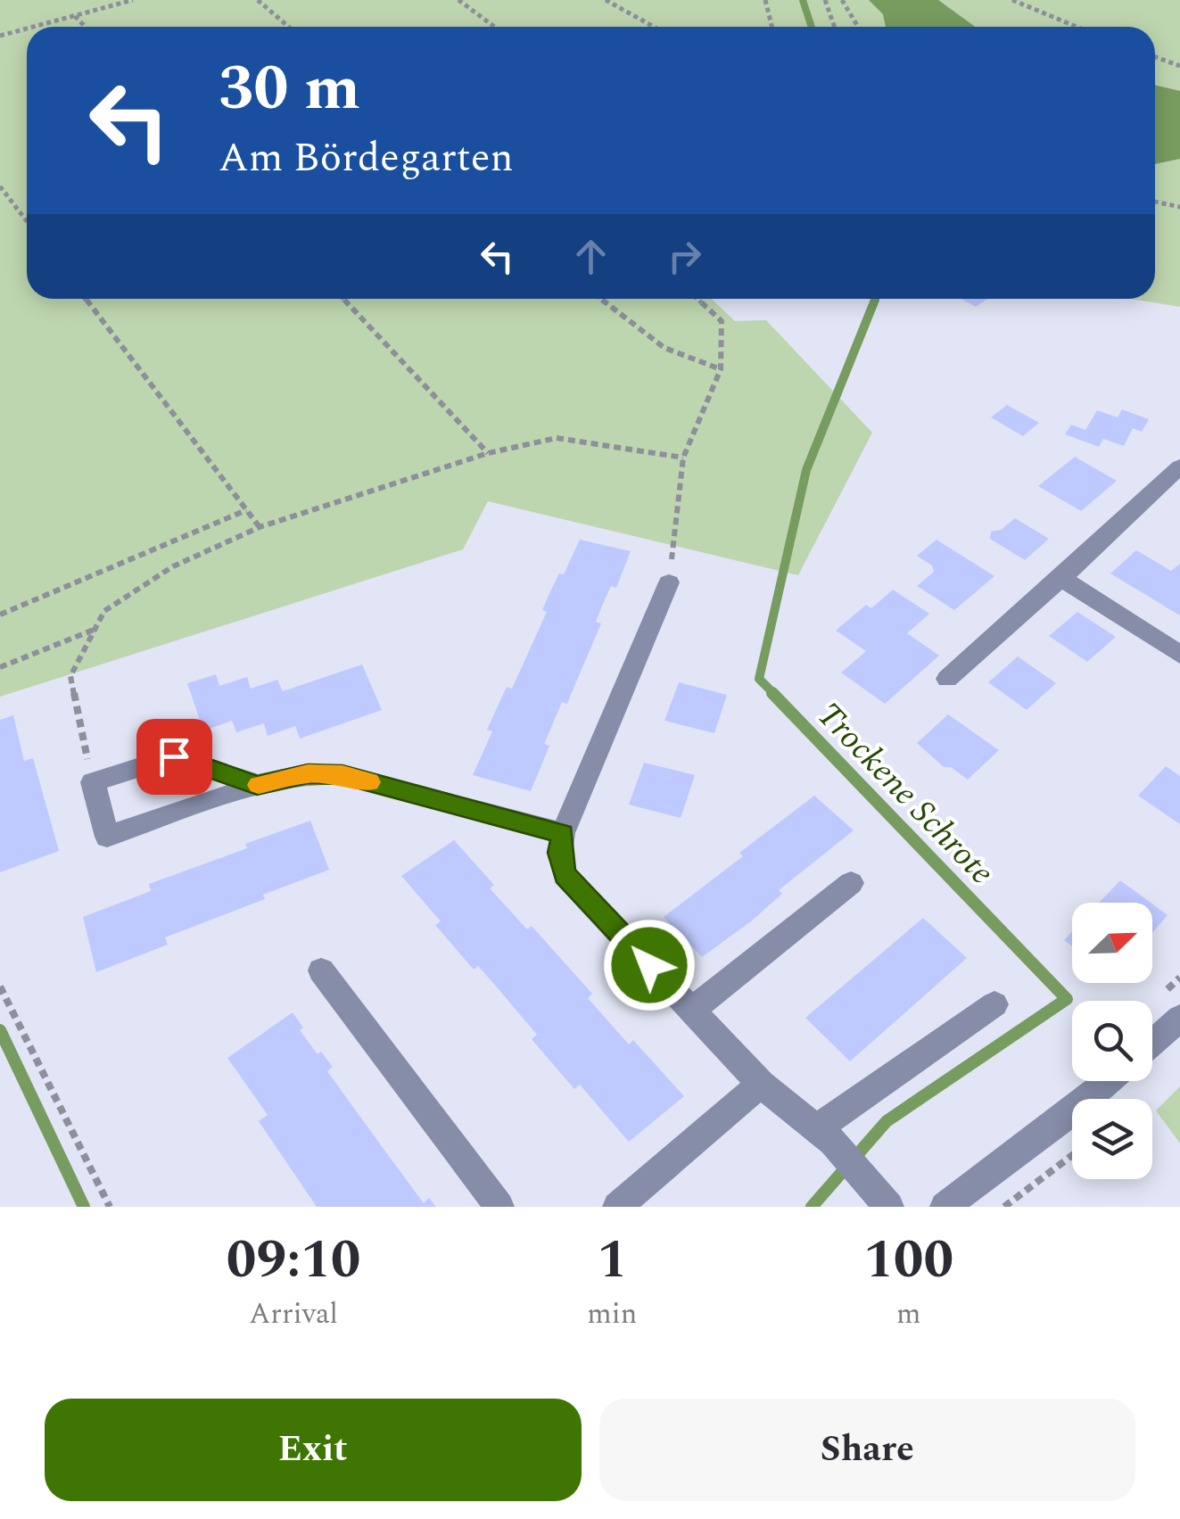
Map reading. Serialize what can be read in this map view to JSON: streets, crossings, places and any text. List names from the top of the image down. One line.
{"water":["Trockene Schrote"],"north":"top right","page":{"turn":["30 m","Am Bördegarten"],"eta":["09:10","Arrival","1","min","100","m"],"buttons":["Exit","Share"]}}
